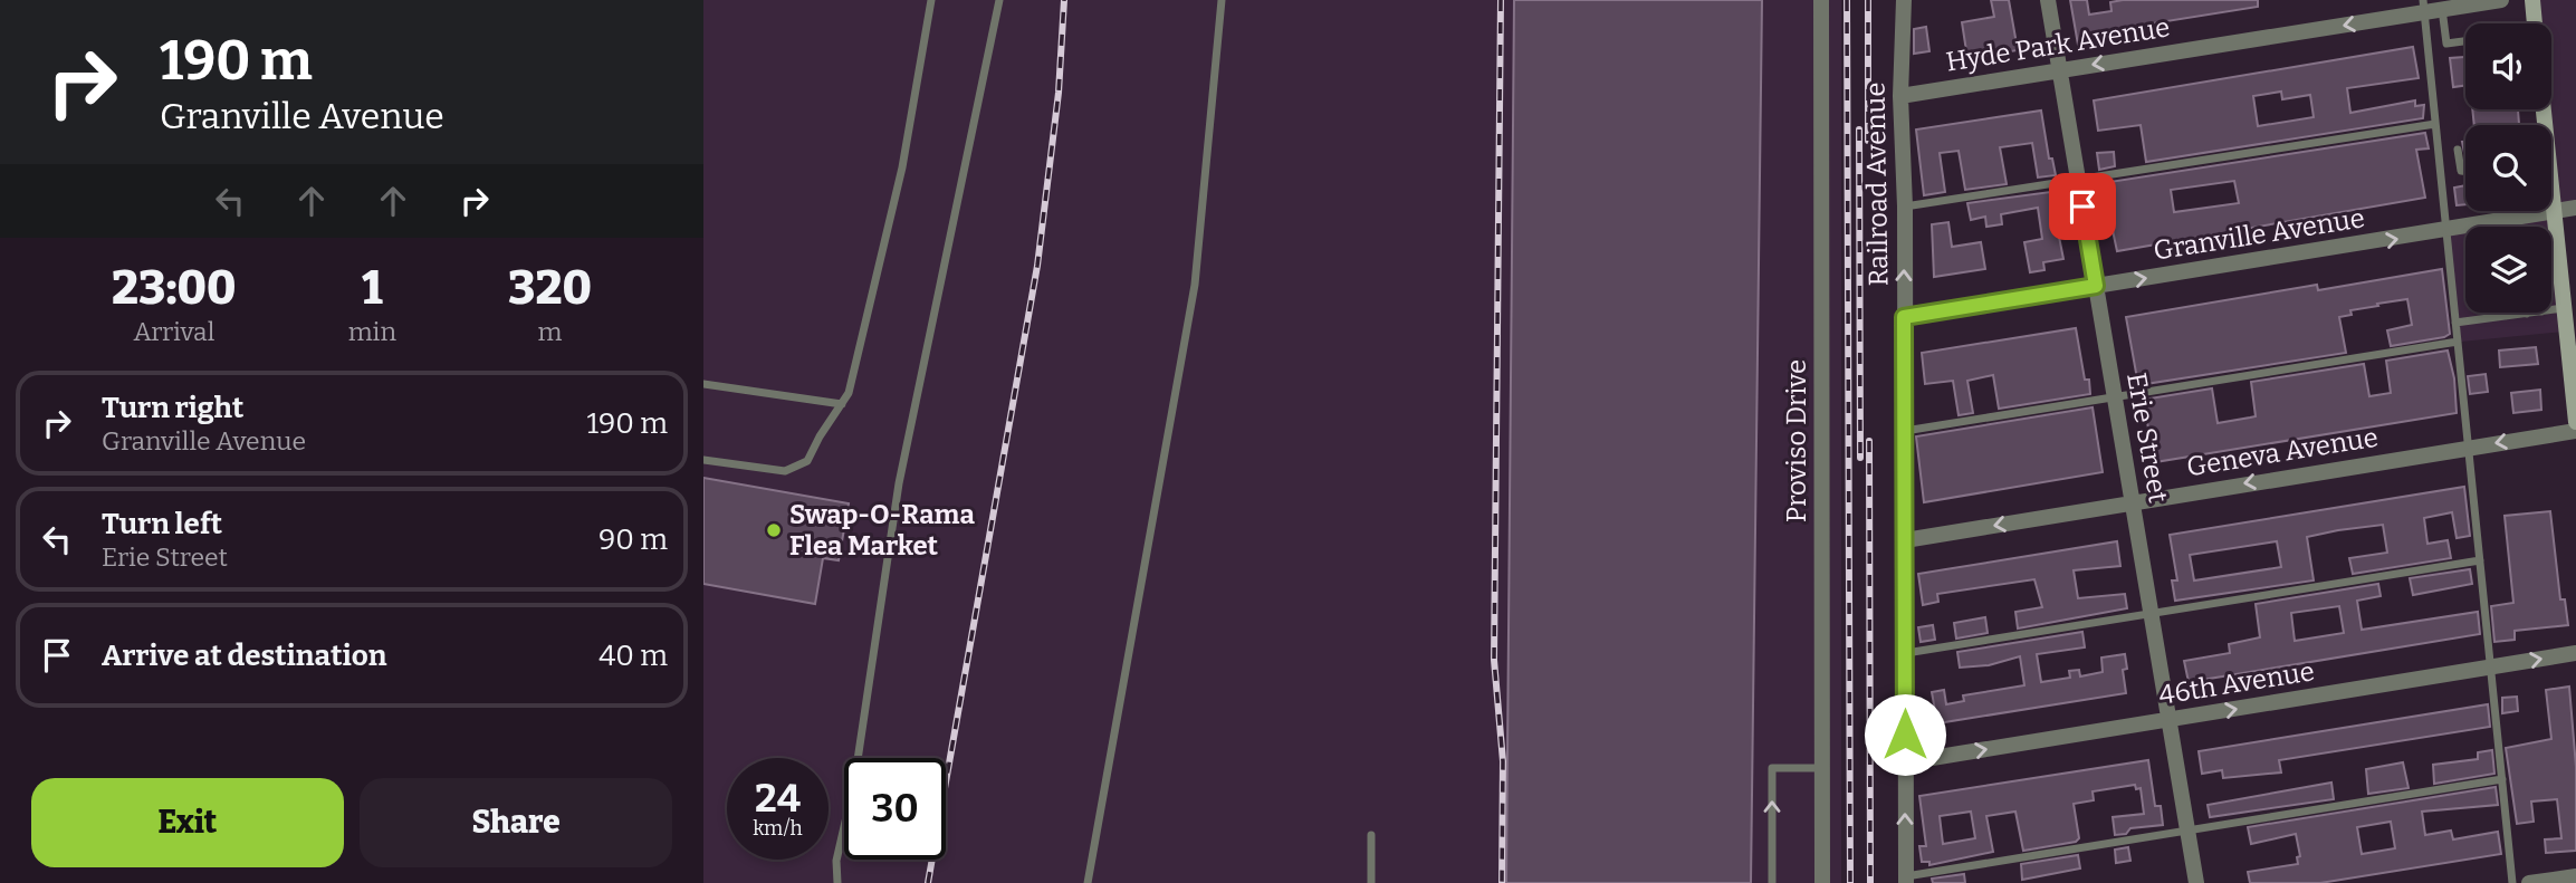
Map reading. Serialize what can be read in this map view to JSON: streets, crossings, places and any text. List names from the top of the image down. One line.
{"streets":{"street":["Hyde Park Avenue","Railroad Avenue","Granville Avenue","Erie Street","Proviso Drive","Geneva Avenue","46th Avenue"]},"crossings":[["Hyde Park Avenue","Railroad Avenue"],["Hyde Park Avenue","Erie Street"],["Railroad Avenue","Granville Avenue"],["Railroad Avenue","Geneva Avenue"],["Railroad Avenue","46th Avenue"],["Granville Avenue","Erie Street"],["Erie Street","Geneva Avenue"],["Erie Street","46th Avenue"]],"one_way":["Hyde Park Avenue","Granville Avenue","Geneva Avenue","46th Avenue"],"places":["Swap-O-Rama Flea Market"],"page":{"turn":["190 m","Granville Avenue"],"eta":["23:00","Arrival","1","min","320","m"],"list":[{"name":"Turn right","note":"Granville Avenue","value":"190 m"},{"name":"Turn left","note":"Erie Street","value":"90 m"},{"name":"Arrive at destination","value":"40 m"}],"speed":"24 km/h","limit":"30","buttons":["Exit","Share"]}}
